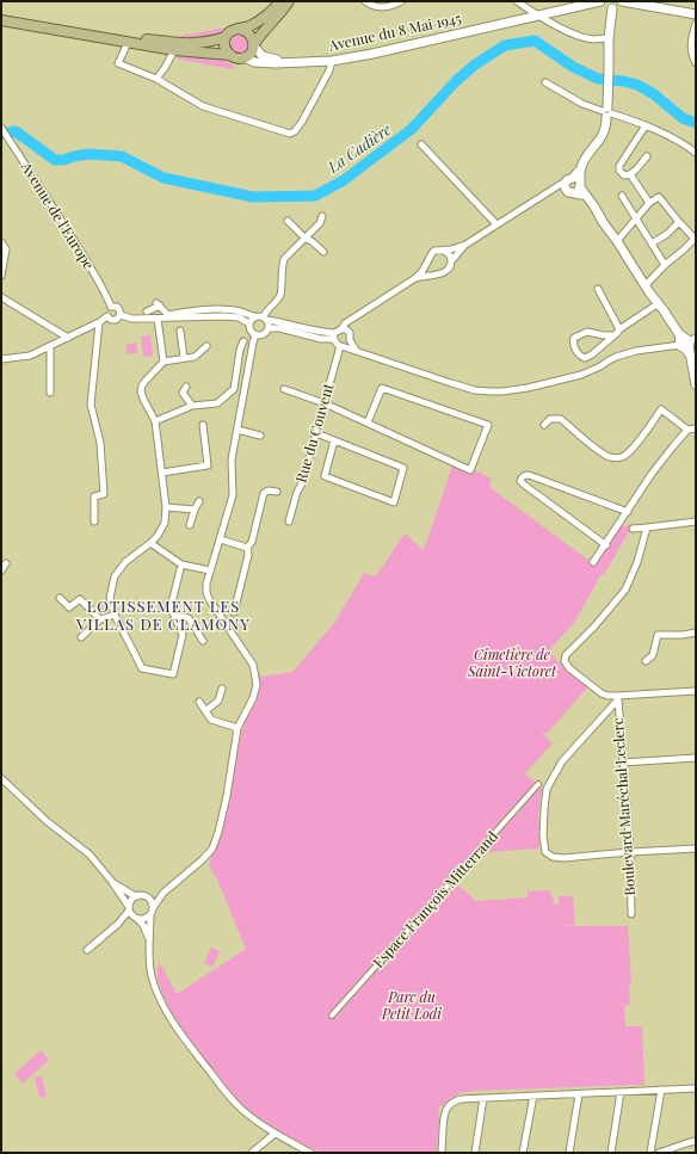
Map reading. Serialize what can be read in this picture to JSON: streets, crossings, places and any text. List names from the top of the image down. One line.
{"streets":{"main road":["Avenue du 8 Mai 1945"],"street":["Avenue de l'Europe","Rue du Couvent","Boulevard Maréchal Leclerc","Espace François Mitterrand"]},"districts":["LOTISSEMENT LES VILLAS DE CLAMONY"],"water":["La Cadière"],"parks":["Cimetière de Saint-Victoret","Parc du Petit Lodi"]}
